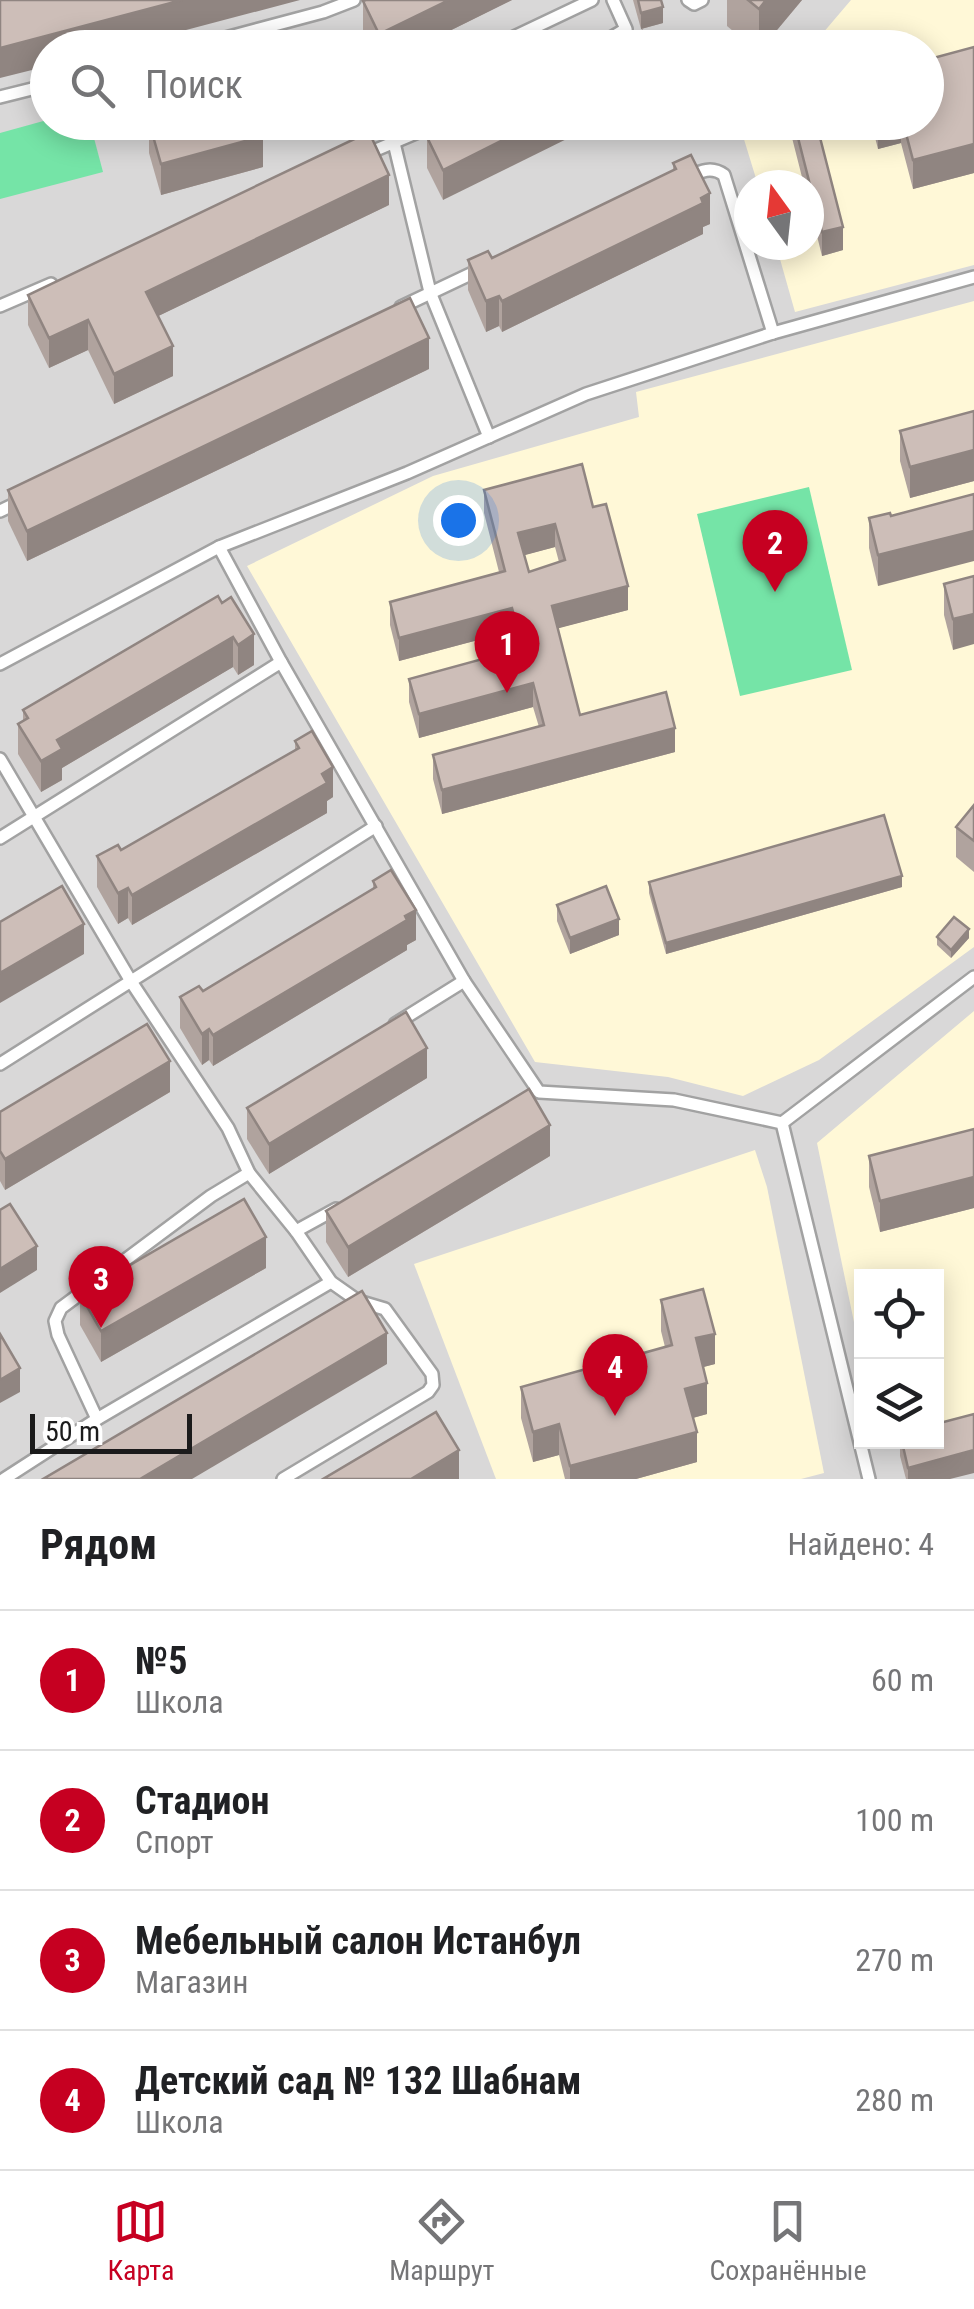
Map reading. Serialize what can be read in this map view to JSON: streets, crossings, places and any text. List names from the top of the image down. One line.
{"scale_bar":"50 m","north":"top","page":{"search":"Поиск","pins":["2","1","3","4"],"scale":"50 m","heading":["Рядом","Найдено: 4"],"list":[{"mark":"1","name":"№5","note":"Школа","value":"60 m"},{"mark":"2","name":"Стадион","note":"Спорт","value":"100 m"},{"mark":"3","name":"Мебельный салон Истанбул","note":"Магазин","value":"270 m"},{"mark":"4","name":"Детский сад № 132 Шабнам","note":"Школа","value":"280 m"}],"nav":["Карта","Маршрут","Сохранённые"]}}
